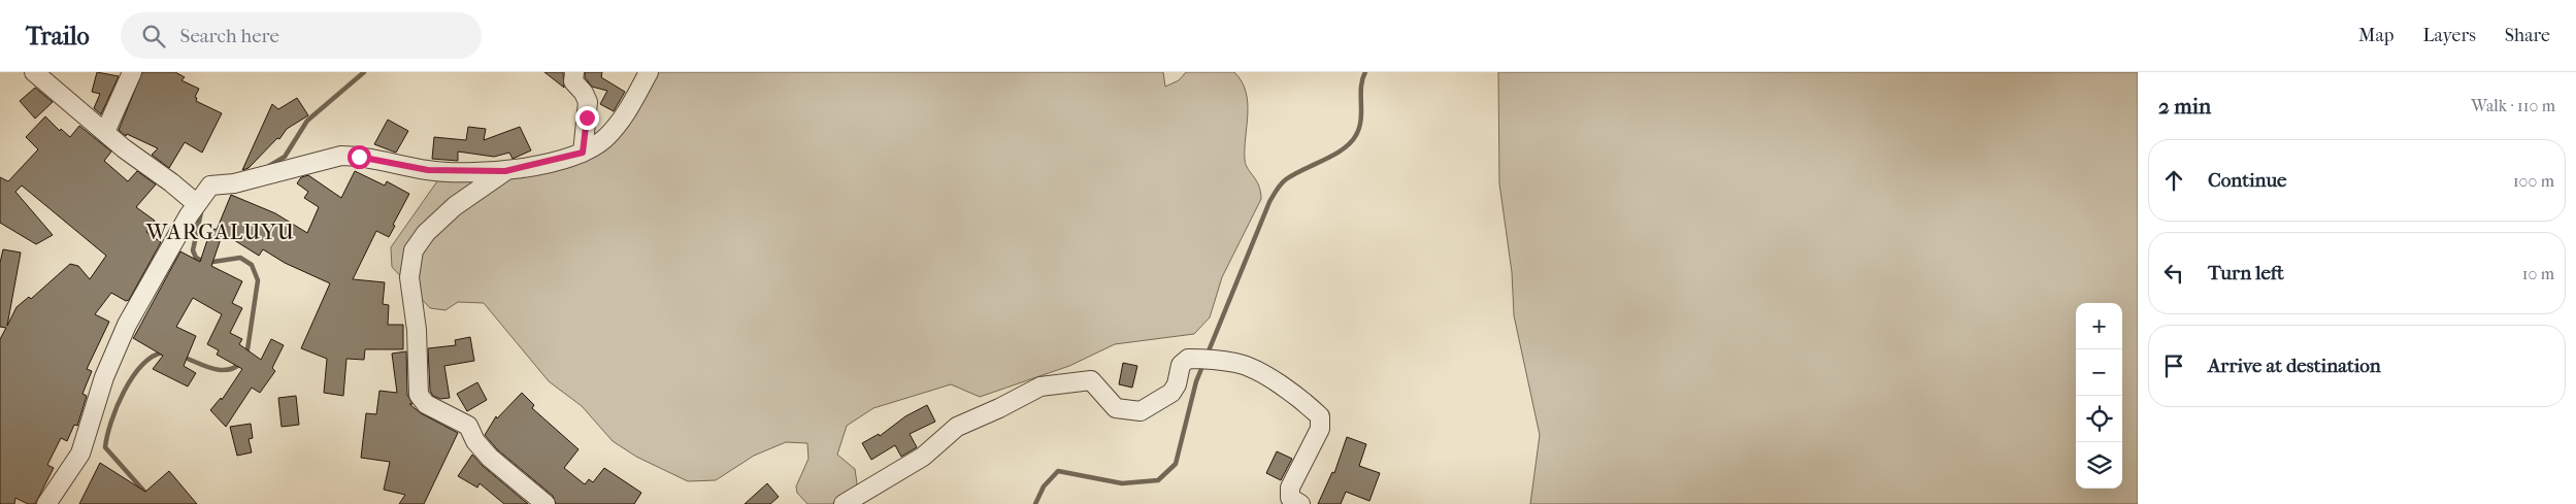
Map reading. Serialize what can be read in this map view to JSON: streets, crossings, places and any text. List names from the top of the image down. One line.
{"districts":["WARGALUYU"],"page":{"header":"Trailo","search":"Search here","nav":["Map","Layers","Share"],"heading":["2 min","Walk · 110 m"],"list":[["Continue","100 m"],["Turn left","10 m"],"Arrive at destination"],"map_buttons":["+","−"]}}
